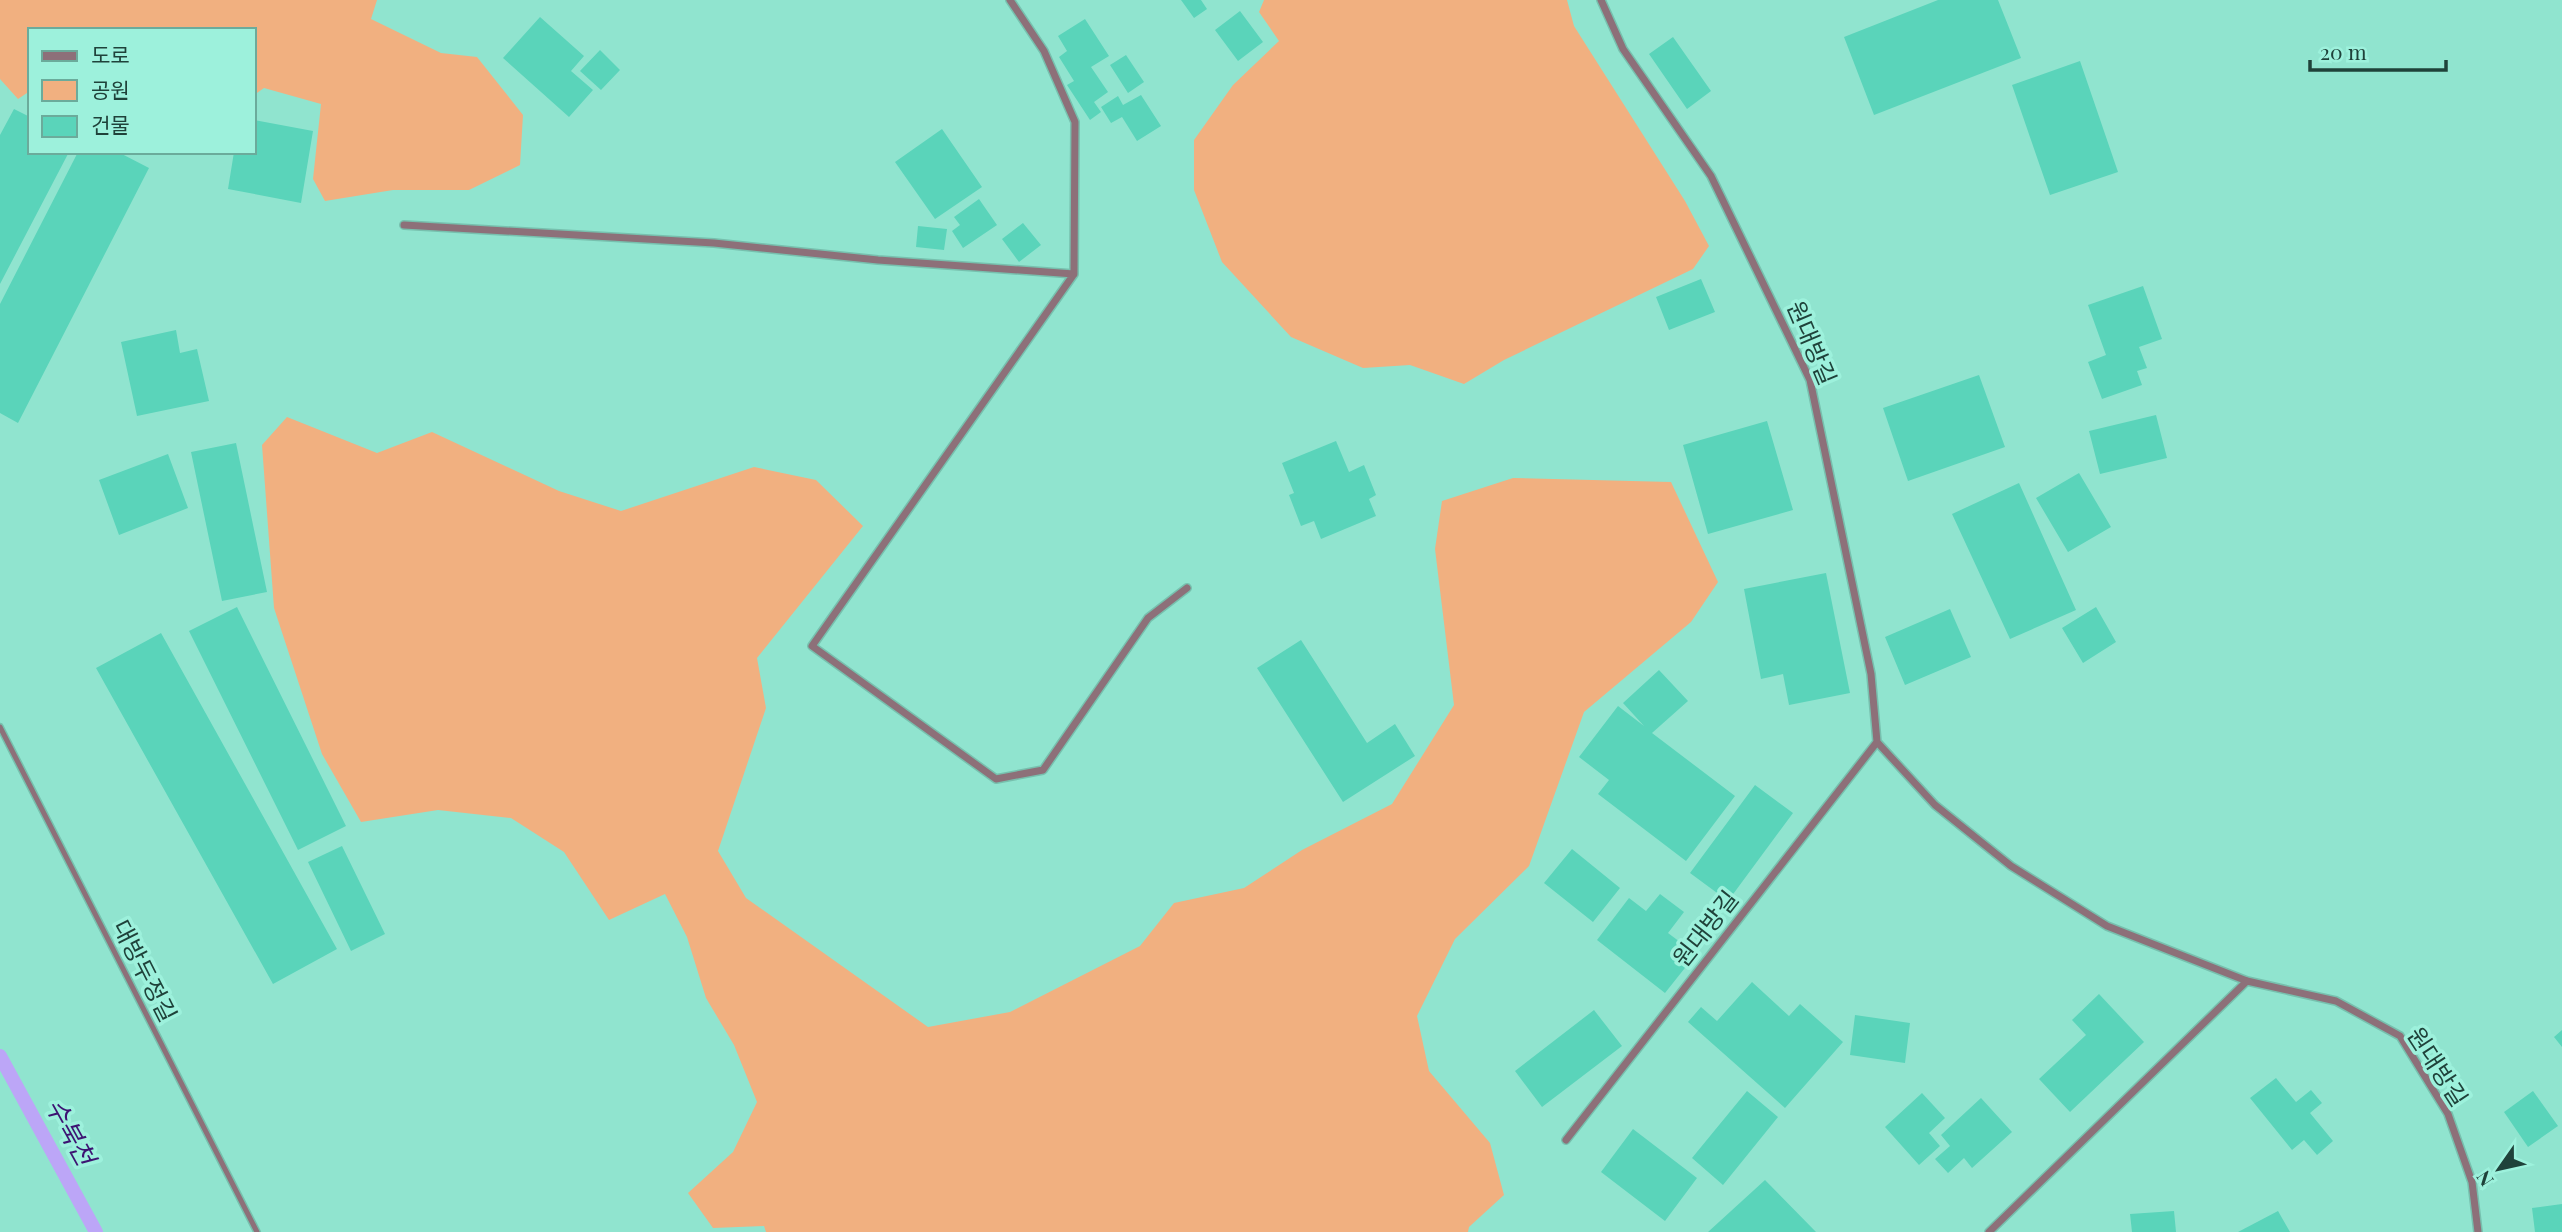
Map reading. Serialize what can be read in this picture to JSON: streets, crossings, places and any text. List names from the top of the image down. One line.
{"streets":{"street":["원대방길"],"lane":["대방두정길"]},"water":["수북천"],"legend":["도로","공원","건물"],"scale_bar":"20 m","north":"bottom left"}
